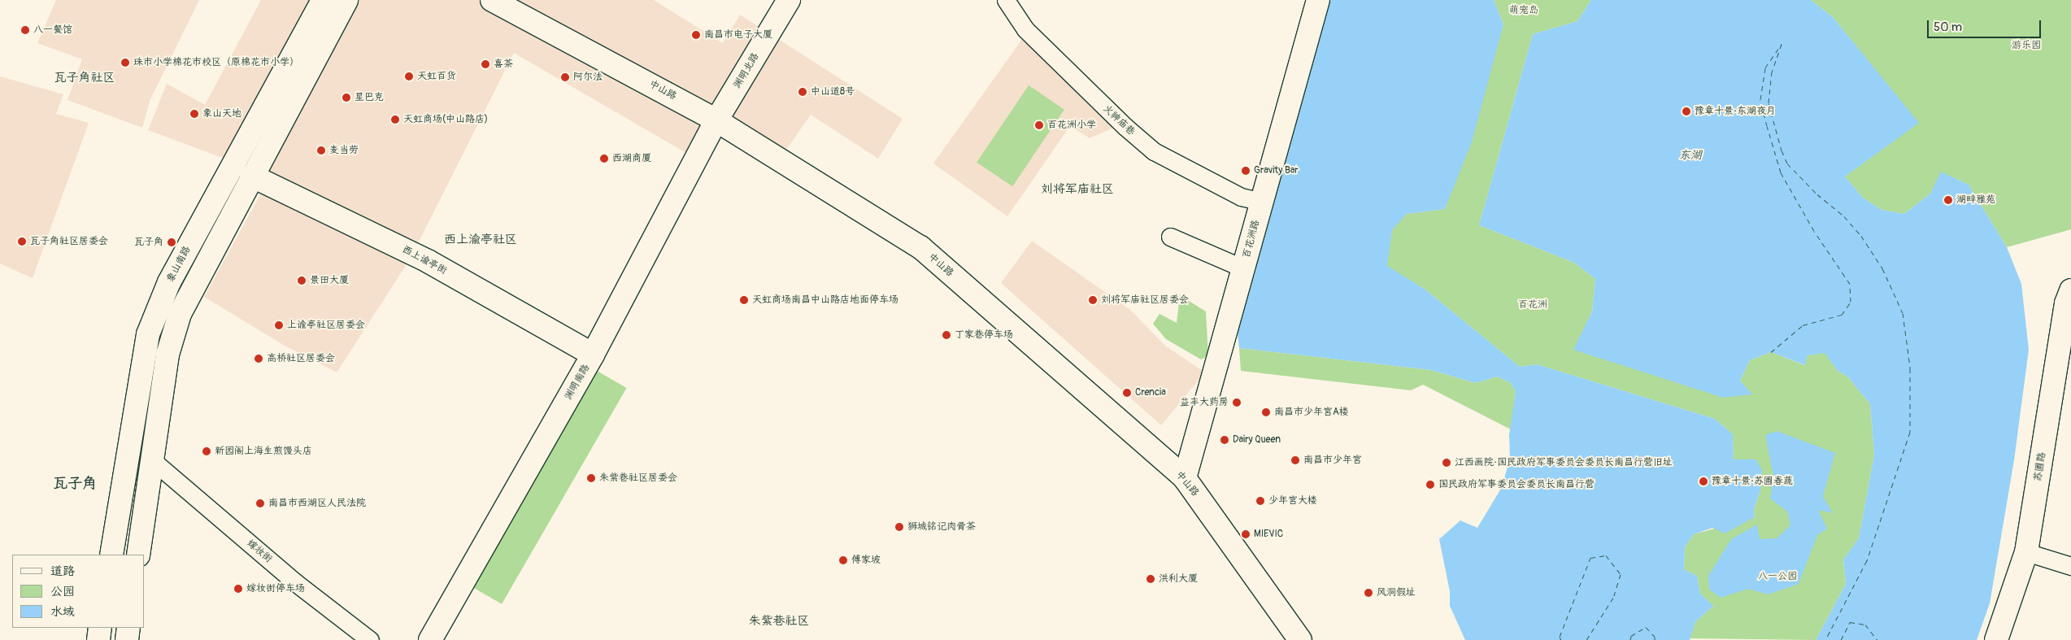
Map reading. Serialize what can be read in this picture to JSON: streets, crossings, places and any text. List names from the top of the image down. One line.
{"streets":{"main road":["渊明北路","中山路","百花洲路","西上谕亭街","象山南路","渊明南路","苏圃路"],"street":["火神庙巷","嫁妆街"]},"crossings":[["渊明北路","中山路"],["渊明北路","渊明南路"],["中山路","百花洲路"],["中山路","渊明南路"],["火神庙巷","百花洲路"],["西上谕亭街","渊明南路"]],"districts":["瓦子角社区","刘将军庙社区","西上渝亭社区","瓦子角","朱紫巷社区"],"water":["东湖"],"parks":["萌宠岛","游乐园","百花洲","八一公园"],"places":["八一餐馆","南昌市电子大厦","珠市小学棉花市校区（原棉花市小学）","喜茶","天虹百货","阿尔法","中山道8号","星巴克","豫章十景·东湖夜月","象山天地","天虹商场(中山路店)","百花洲小学","麦当劳","西湖商厦","Gravity Bar","湖畔雅苑","瓦子角社区居委会","瓦子角","景田大厦","天虹商场南昌中山路店地面停车场","刘将军庙社区居委会","上谕亭社区居委会","丁家巷停车场","高桥社区居委会","Crencia","益丰大药房","南昌市少年宫A楼","Dairy Queen","新园阁上海生煎馒头店","南昌市少年宫","江西画院·国民政府军事委员会委员长南昌行营旧址","朱紫巷社区居委会","豫章十景·苏圃春蔬","国民政府军事委员会委员长南昌行营","少年宫大楼","南昌市西湖区人民法院","狮城铭记肉骨茶","MIEVIC","傅家坡","洪利大厦","嫁妆街停车场","风洞假址"],"legend":["道路","公园","水域"],"scale_bar":"50 m"}
